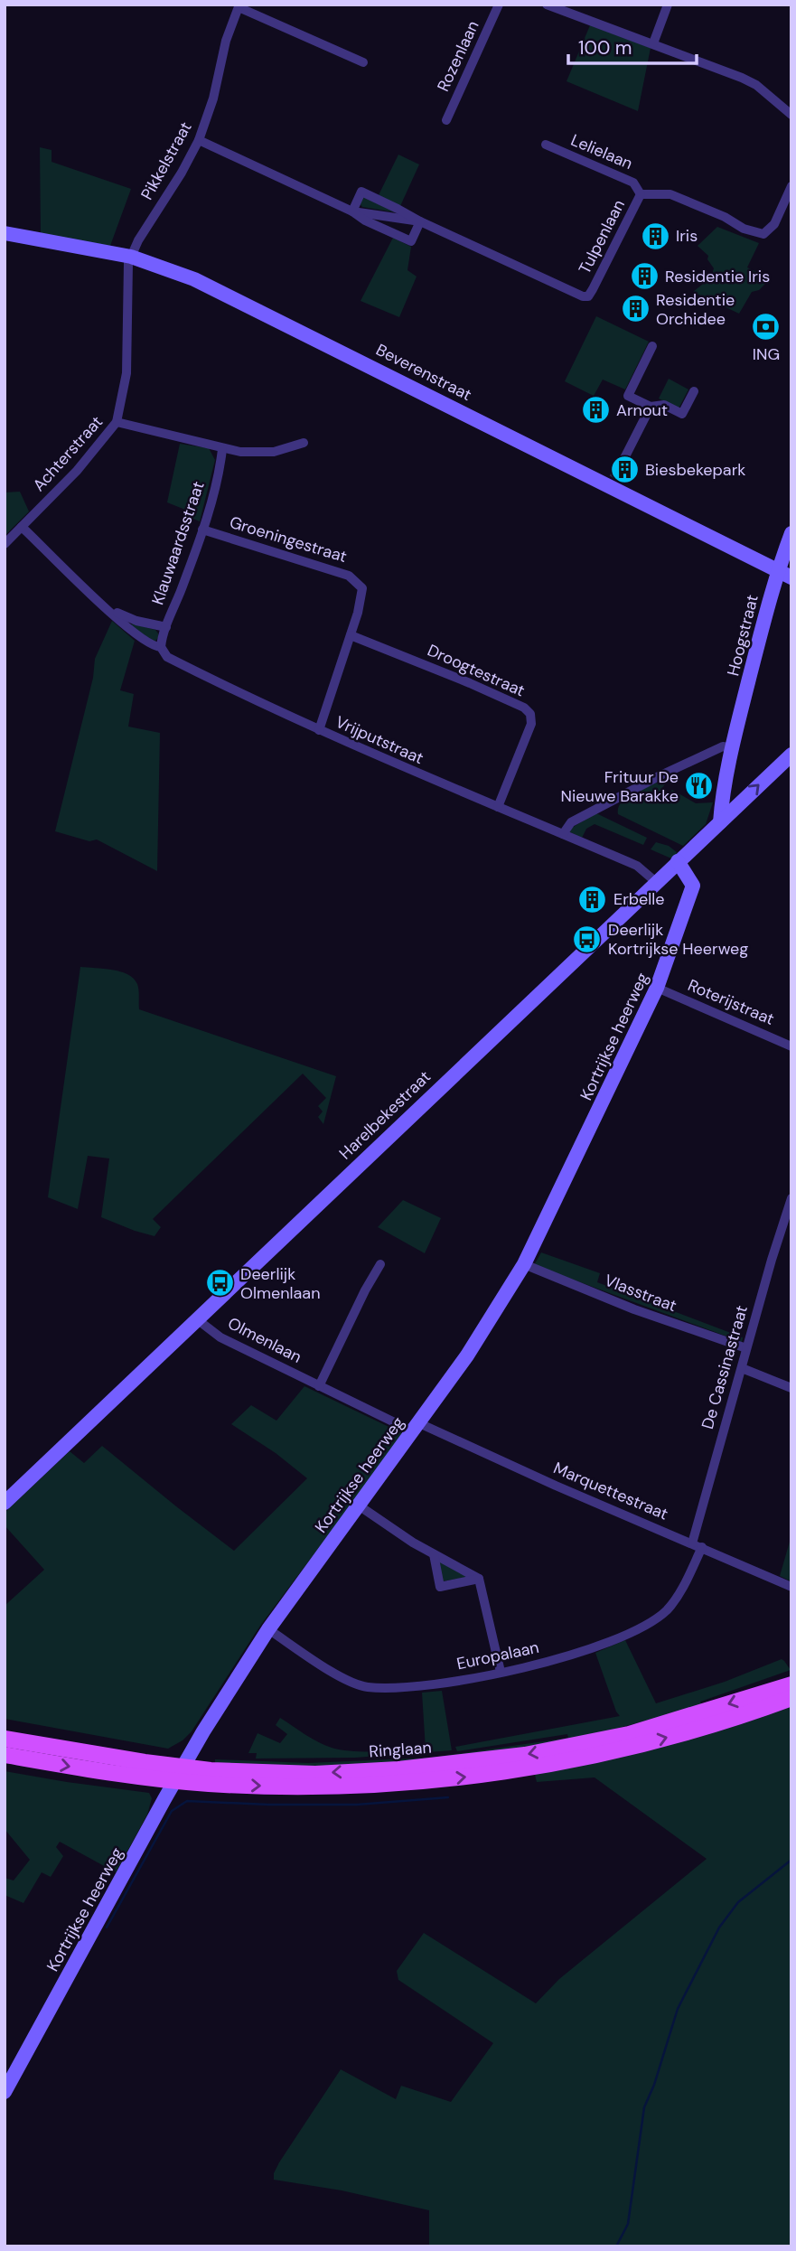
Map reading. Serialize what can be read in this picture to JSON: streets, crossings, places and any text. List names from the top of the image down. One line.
{"streets":{"main road":["Ringlaan"],"street":["Rozenlaan","Lelielaan","Pikkelstraat","Tulpenlaan","Beverenstraat","Achterstraat","Groeningestraat","Klauwaardsstraat","Hoogstraat","Droogtestraat","Vrijputstraat","Roterijstraat","Kortrijkse heerweg","Harelbekestraat","Vlasstraat","Olmenlaan","De Cassinastraat","Marquettestraat","Europalaan"]},"crossings":[["Lelielaan","Tulpenlaan"],["Pikkelstraat","Tulpenlaan"],["Pikkelstraat","Beverenstraat"],["Pikkelstraat","Achterstraat"],["Beverenstraat","Achterstraat"],["Beverenstraat","Hoogstraat"],["Achterstraat","Vrijputstraat"],["Groeningestraat","Klauwaardsstraat"],["Groeningestraat","Droogtestraat"],["Groeningestraat","Vrijputstraat"],["Klauwaardsstraat","Vrijputstraat"],["Hoogstraat","Harelbekestraat"],["Droogtestraat","Vrijputstraat"],["Vrijputstraat","Harelbekestraat"],["Roterijstraat","Kortrijkse heerweg"],["Kortrijkse heerweg","Harelbekestraat"],["Kortrijkse heerweg","Vlasstraat"],["Kortrijkse heerweg","Olmenlaan"],["Kortrijkse heerweg","Marquettestraat"],["Kortrijkse heerweg","Europalaan"],["Kortrijkse heerweg","Ringlaan"],["Harelbekestraat","Olmenlaan"],["Vlasstraat","De Cassinastraat"],["Olmenlaan","Marquettestraat"],["De Cassinastraat","Marquettestraat"],["De Cassinastraat","Europalaan"],["Marquettestraat","Europalaan"]],"places":{"building":["Iris","Residentie Iris","Residentie Orchidee","Arnout","Biesbekepark","Erbelle"],"bank":["ING"],"restaurant":["Frituur De Nieuwe Barakke"],"bus stop":["Deerlijk Kortrijkse Heerweg","Deerlijk Olmenlaan"]},"scale_bar":"100 m"}
